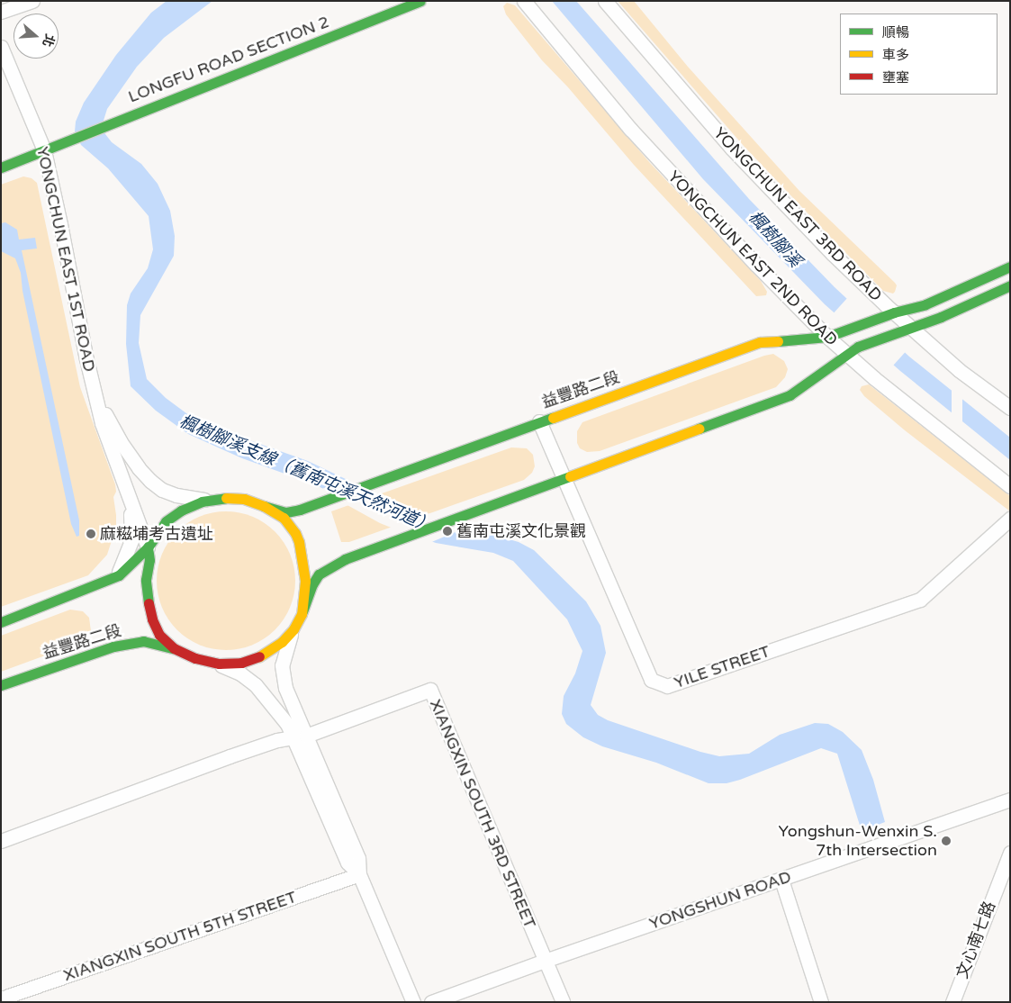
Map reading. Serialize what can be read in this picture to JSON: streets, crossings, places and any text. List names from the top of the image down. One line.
{"streets":{"street":["LONGFU ROAD SECTION 2","YONGCHUN EAST 3RD ROAD","YONGCHUN EAST 2ND ROAD","YONGCHUN EAST 1ST ROAD","益豐路二段","YILE STREET","XIANGXIN SOUTH 3RD STREET","YONGSHUN ROAD","XIANGXIN SOUTH 5TH STREET","文心南七路"]},"crossings":[["LONGFU ROAD SECTION 2","YONGCHUN EAST 1ST ROAD"],["YONGCHUN EAST 3RD ROAD","益豐路二段"],["YONGCHUN EAST 2ND ROAD","益豐路二段"],["YONGCHUN EAST 1ST ROAD","益豐路二段"],["益豐路二段","YILE STREET"],["XIANGXIN SOUTH 3RD STREET","YONGSHUN ROAD"]],"water":["楓樹腳溪","楓樹腳溪支線（舊南屯溪天然河道）"],"places":["舊南屯溪文化景觀","麻糍埔考古遺址","Yongshun-Wenxin S. 7th Intersection"],"legend":["順暢","車多","壅塞"],"north":"right"}
